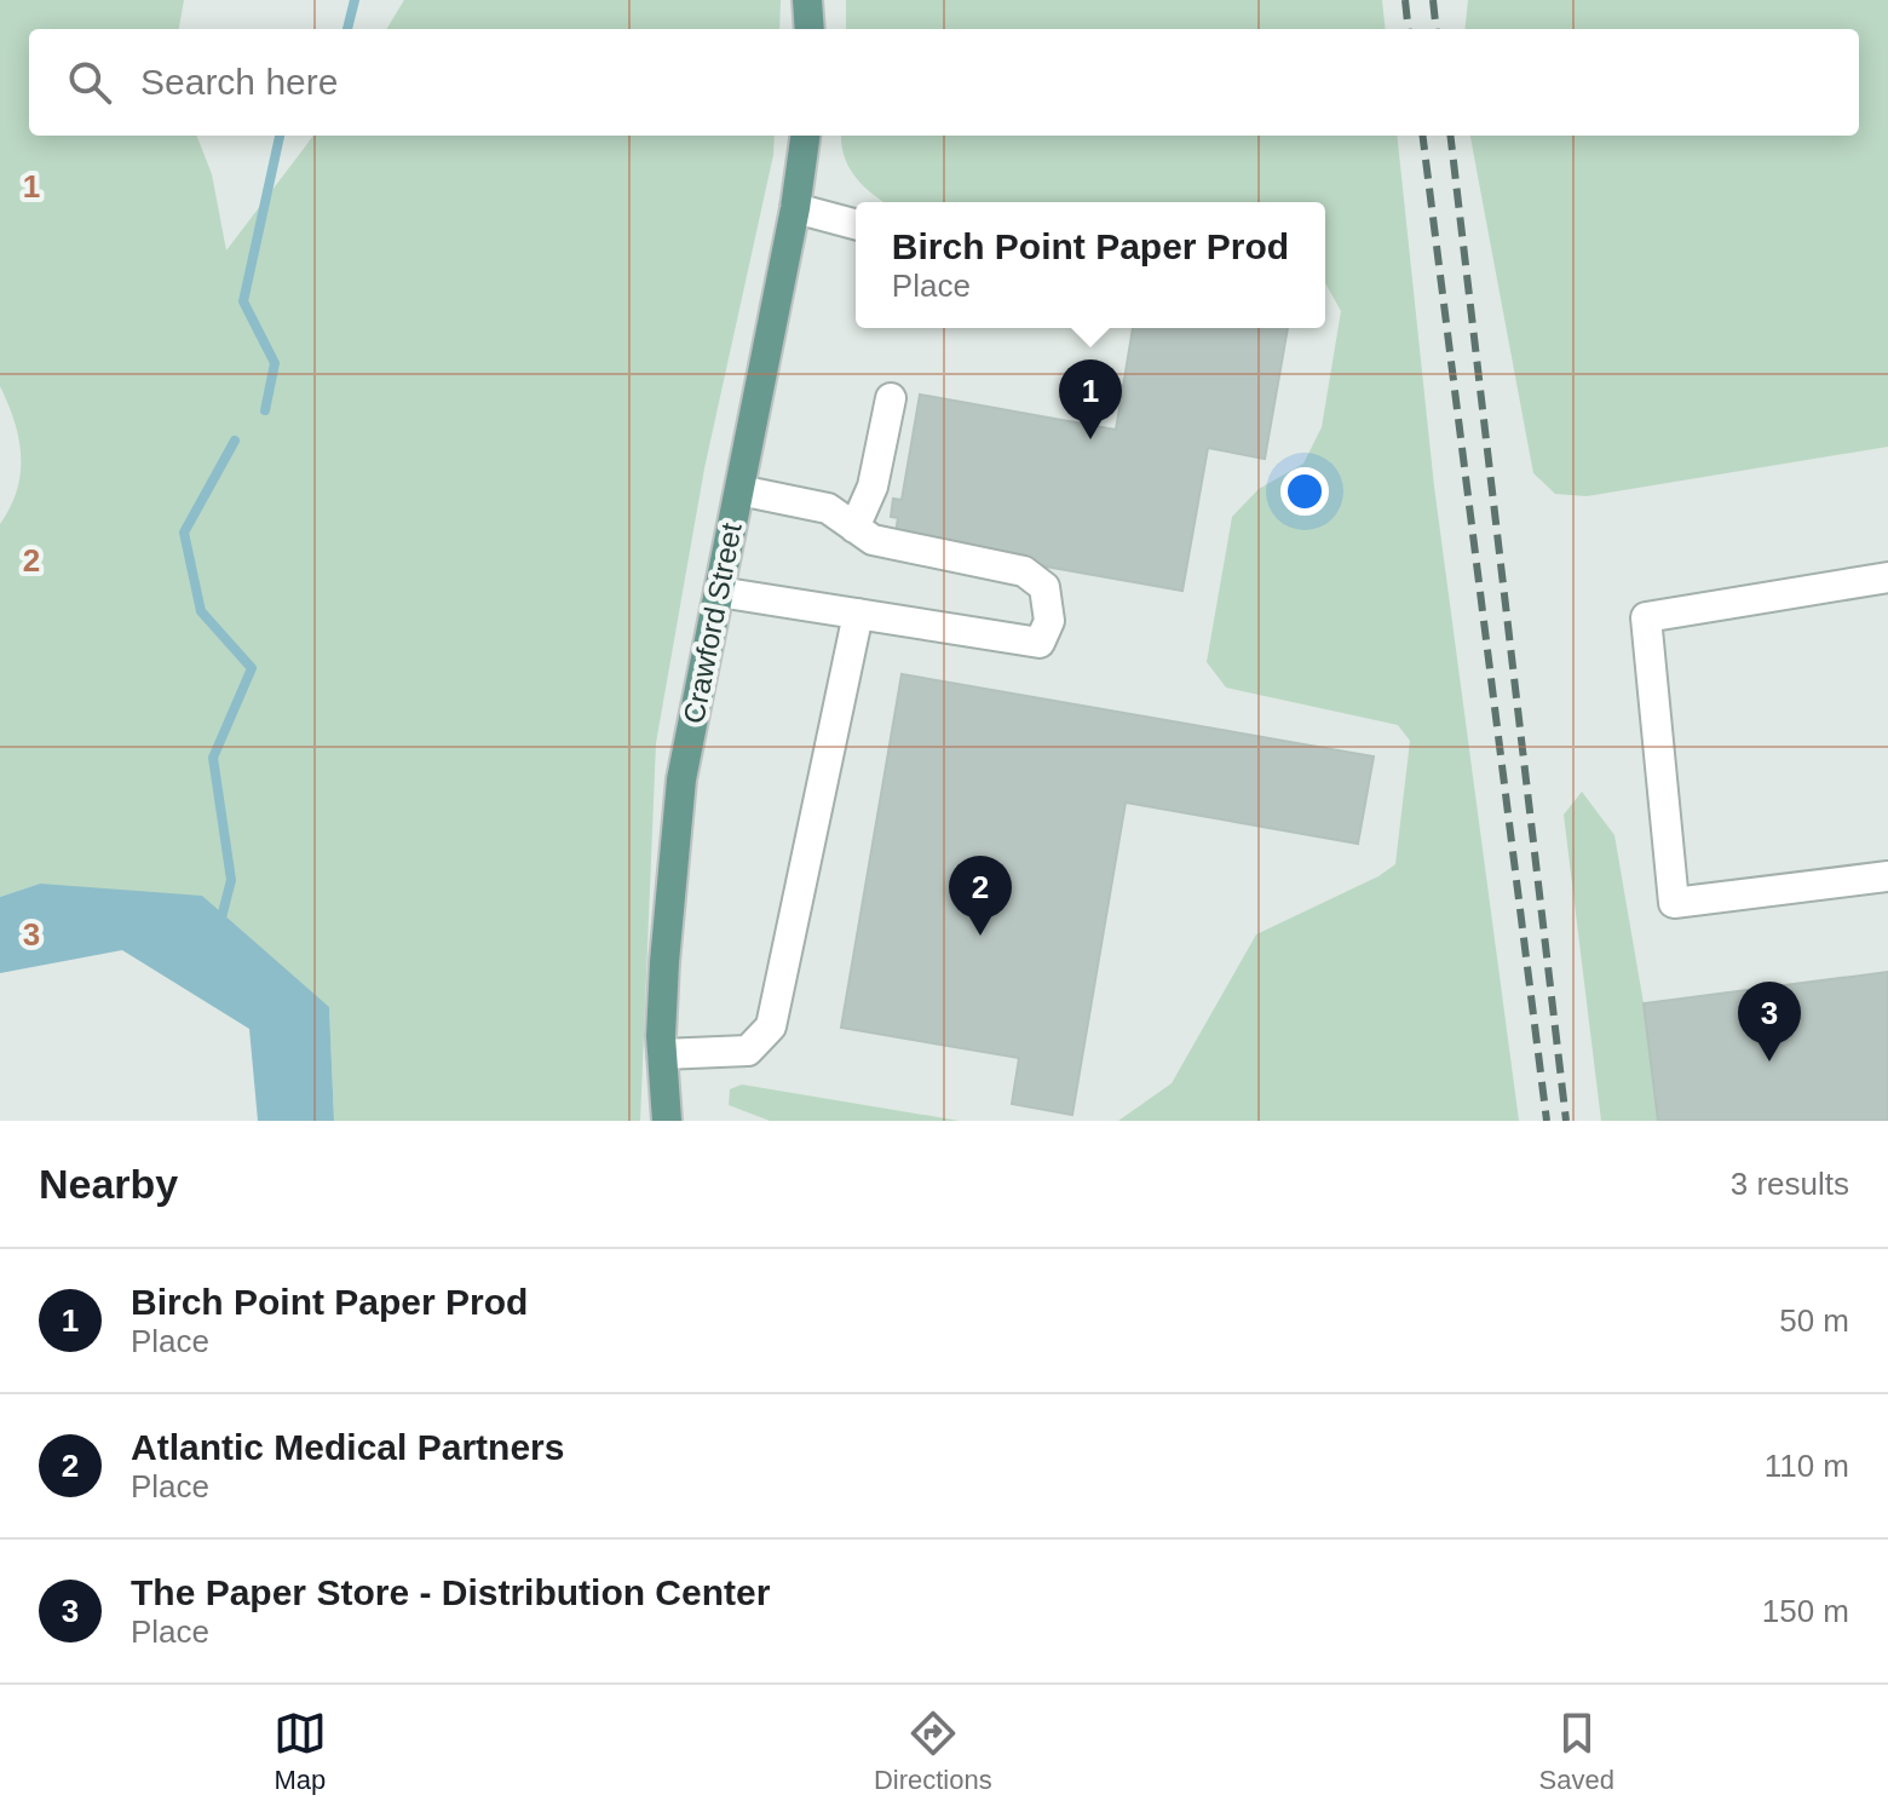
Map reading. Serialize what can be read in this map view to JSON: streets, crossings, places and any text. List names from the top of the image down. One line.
{"streets":{"main road":["Crawford Street"]},"page":{"search":"Search here","popup":["Birch Point Paper Prod","Place"],"pins":["1","2","3"],"heading":["Nearby","3 results"],"list":[{"mark":"1","name":"Birch Point Paper Prod","note":"Place","value":"50 m"},{"mark":"2","name":"Atlantic Medical Partners","note":"Place","value":"110 m"},{"mark":"3","name":"The Paper Store - Distribution Center","note":"Place","value":"150 m"}],"nav":["Map","Directions","Saved"]},"grid":{"rows":["1","2","3"]}}
